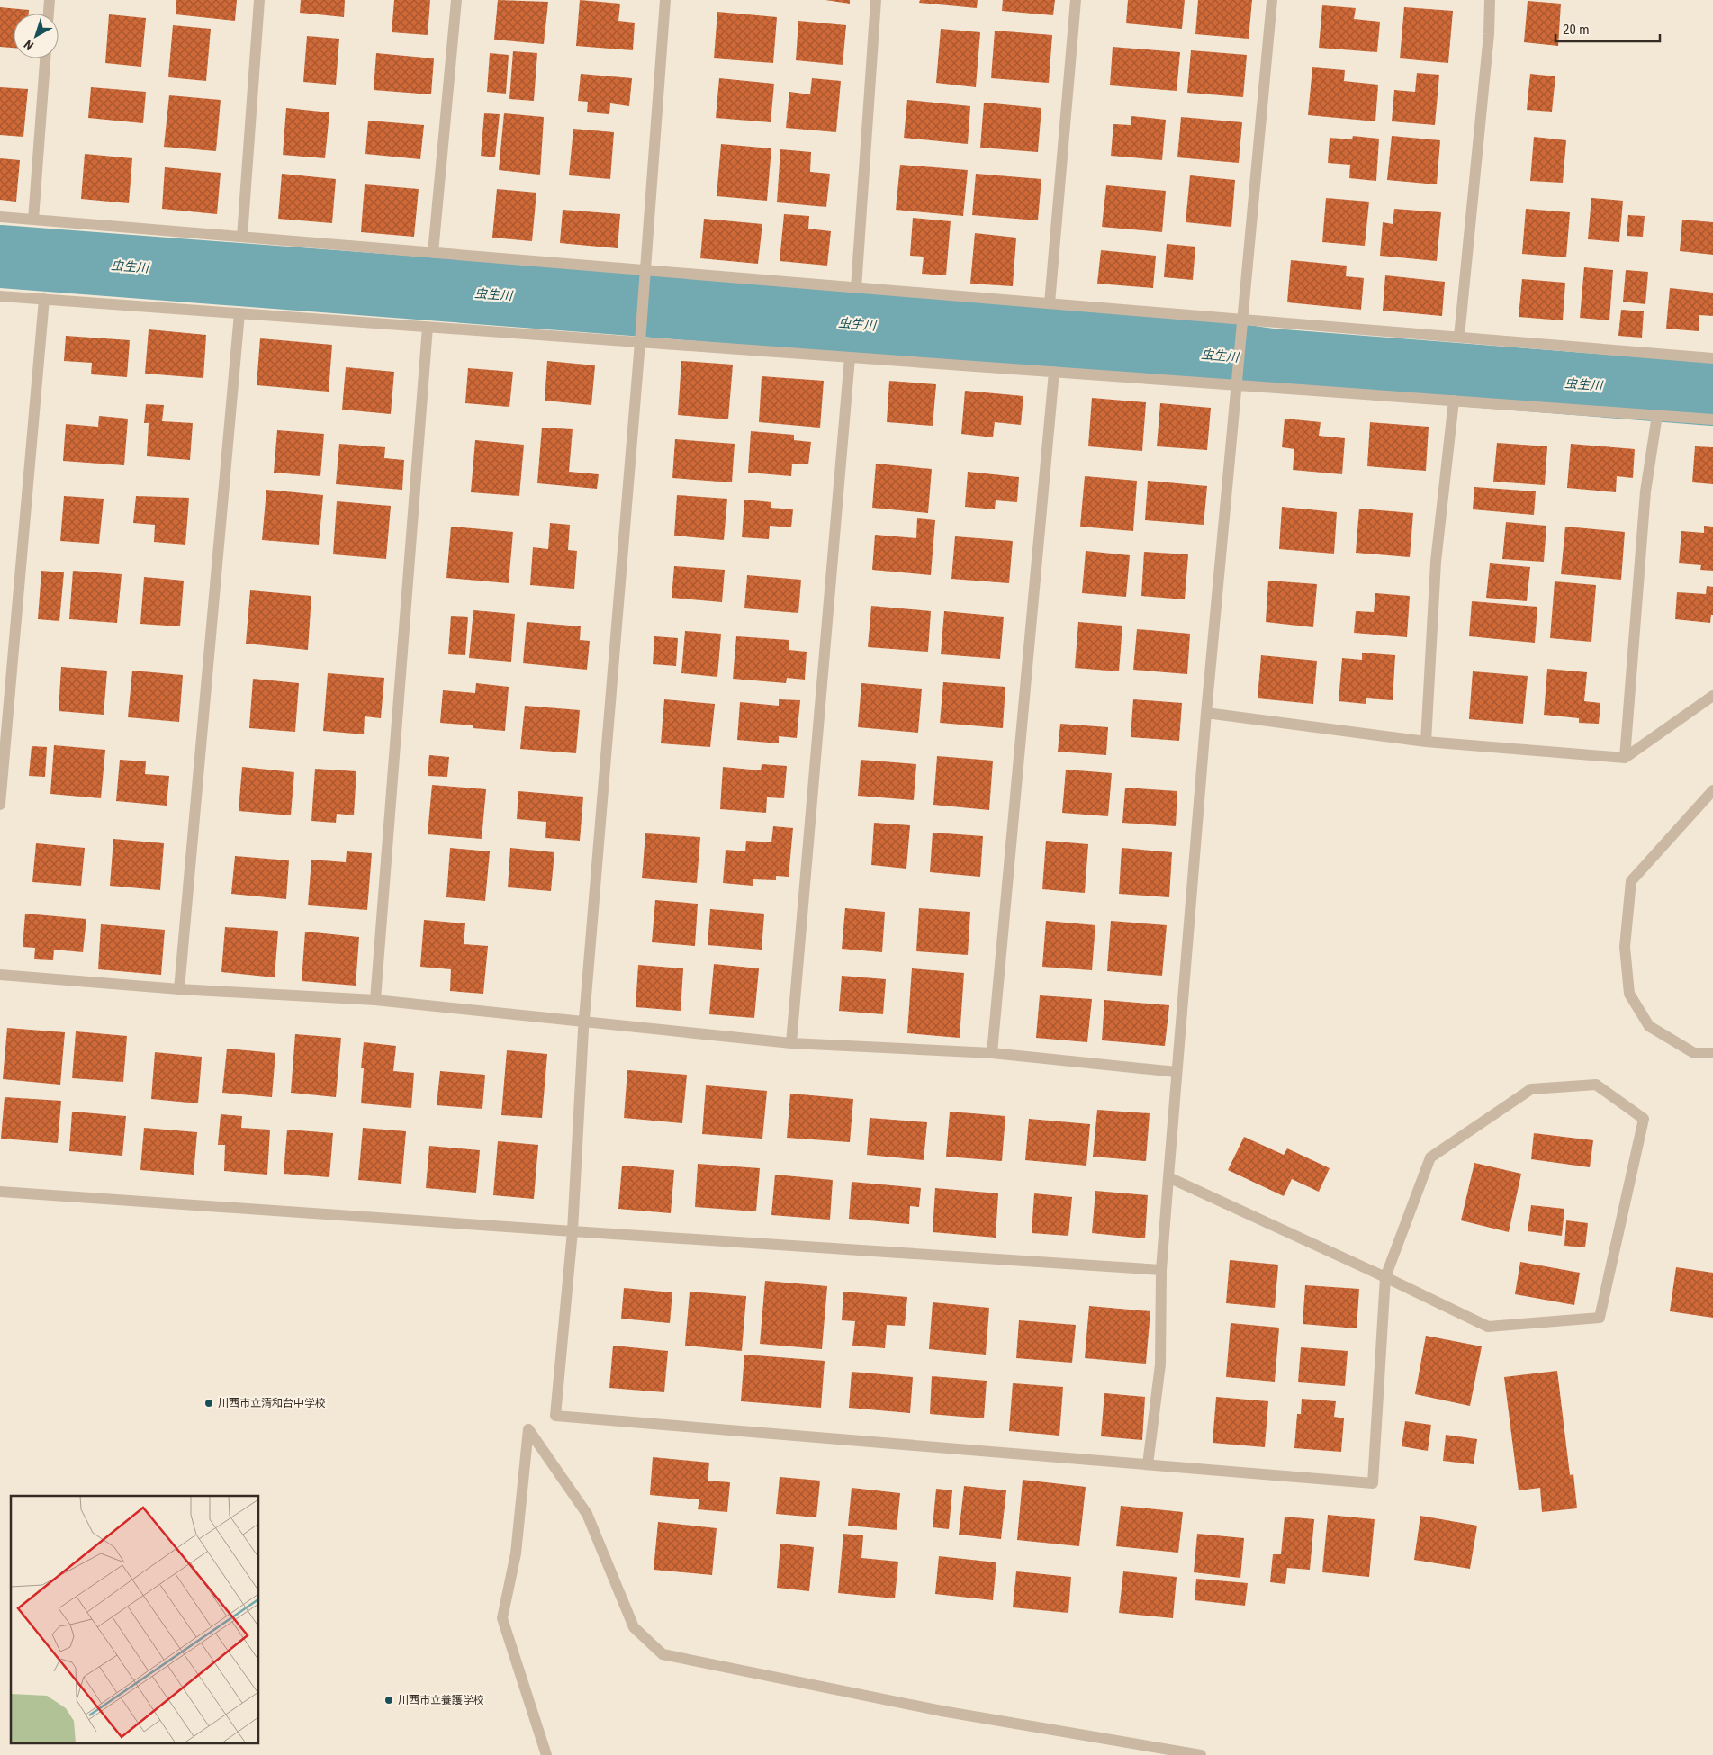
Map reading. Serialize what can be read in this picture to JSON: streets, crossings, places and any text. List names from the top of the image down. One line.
{"water":["虫生川"],"places":["川西市立清和台中学校","川西市立養護学校"],"scale_bar":"20 m","north":"bottom left"}
